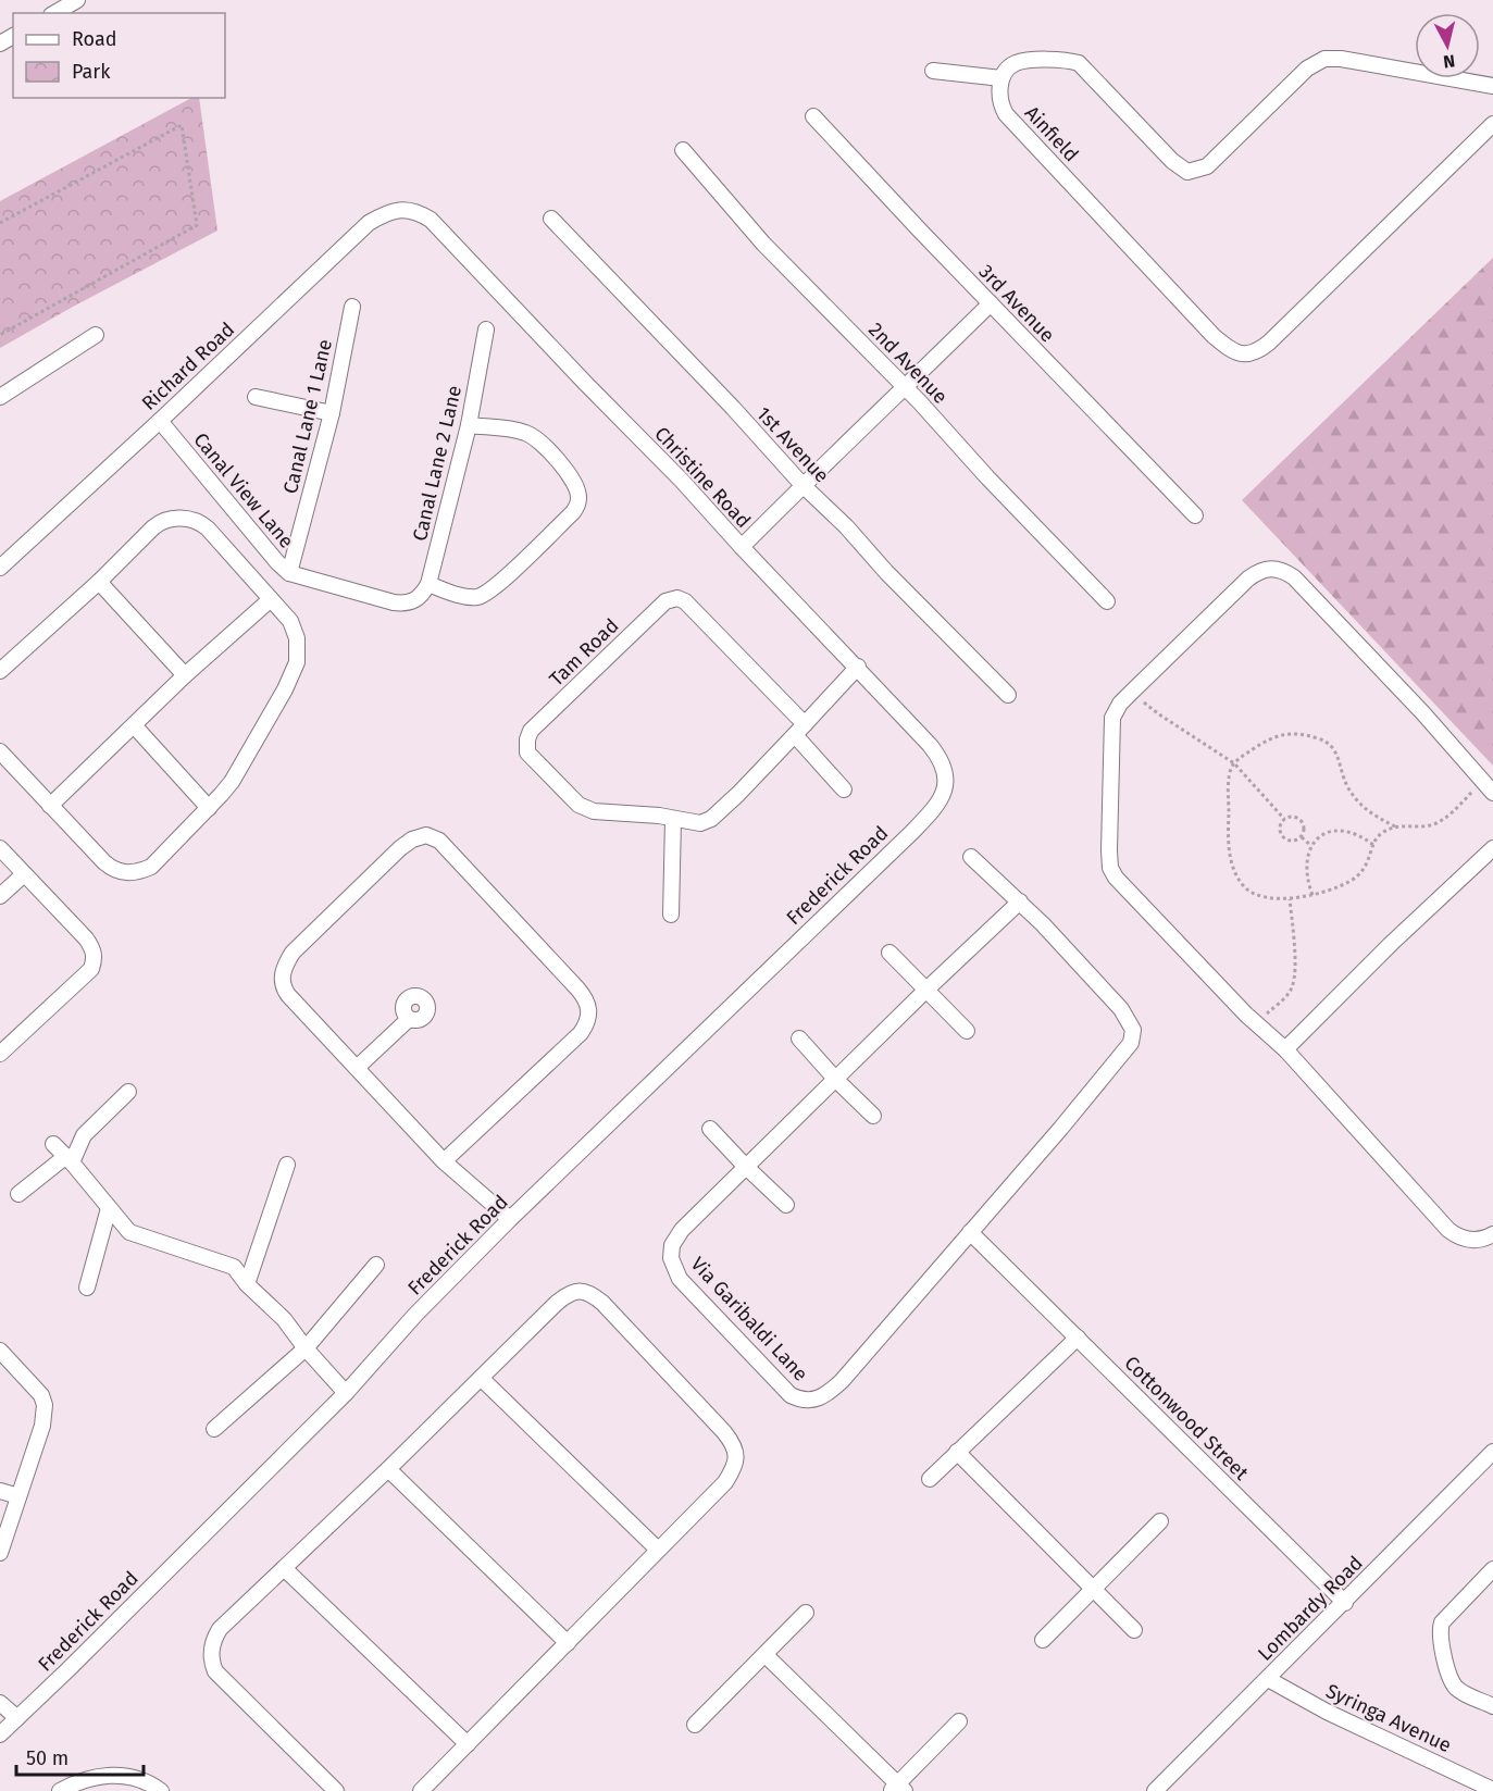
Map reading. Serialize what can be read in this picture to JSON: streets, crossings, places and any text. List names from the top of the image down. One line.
{"streets":{"street":["Ainfield","3rd Avenue","2nd Avenue","Richard Road","Canal Lane 1 Lane","1st Avenue","Canal Lane 2 Lane","Christine Road","Canal View Lane","Tam Road","Frederick Road","Via Garibaldi Lane","Cottonwood Street","Lombardy Road","Syringa Avenue"]},"crossings":[["Richard Road","Christine Road"],["Richard Road","Canal View Lane"],["Canal Lane 1 Lane","Canal View Lane"],["Canal Lane 2 Lane","Canal View Lane"],["Christine Road","Tam Road"],["Christine Road","Frederick Road"],["Via Garibaldi Lane","Cottonwood Street"],["Cottonwood Street","Lombardy Road"],["Lombardy Road","Syringa Avenue"]],"legend":["Road","Park"],"scale_bar":"50 m","north":"bottom"}
